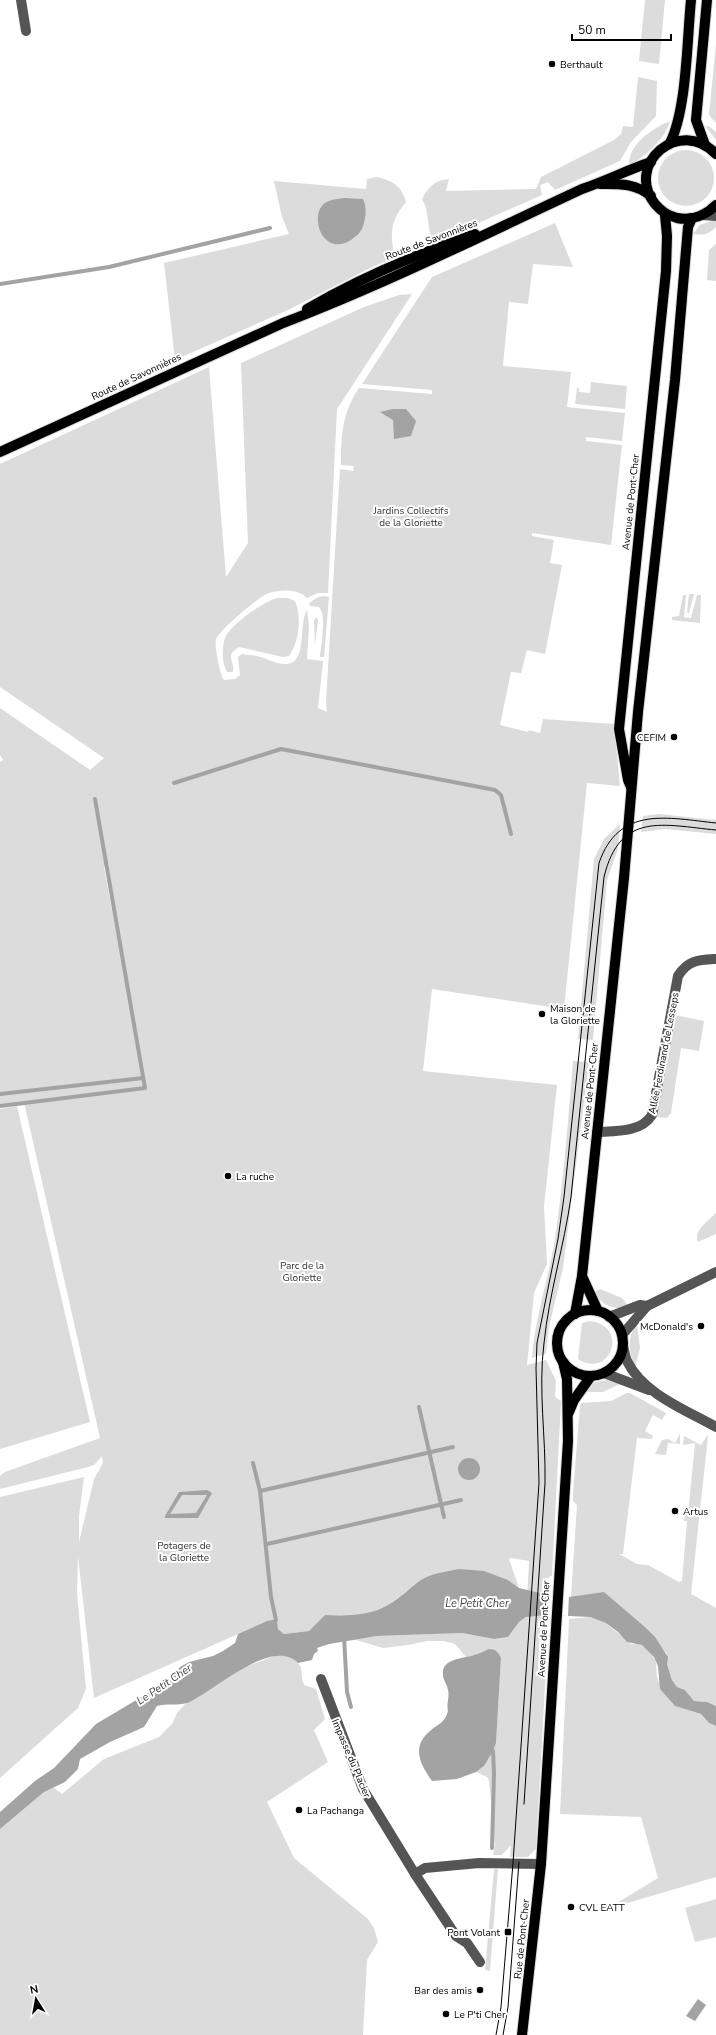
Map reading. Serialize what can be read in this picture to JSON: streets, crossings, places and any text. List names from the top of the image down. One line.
{"streets":{"main road":["Route de Savonnières","Avenue de Pont-Cher","Rue de Pont-Cher"],"street":["Allée Ferdinand de Lesseps","Impasse du Placier"]},"crossings":[["Avenue de Pont-Cher","Allée Ferdinand de Lesseps"],["Avenue de Pont-Cher","Rue de Pont-Cher"]],"water":["Le Petit Cher"],"parks":["Jardins Collectifs de la Gloriette","Parc de la Gloriette","Potagers de la Gloriette"],"places":{"other":["Berthault","CEFIM","Maison de la Gloriette","La ruche","McDonald's","Artus","La Pachanga","CVL EATT","Bar des amis","Le P'ti Cher"],"transit":["Pont Volant"]},"scale_bar":"50 m","north":"top"}
